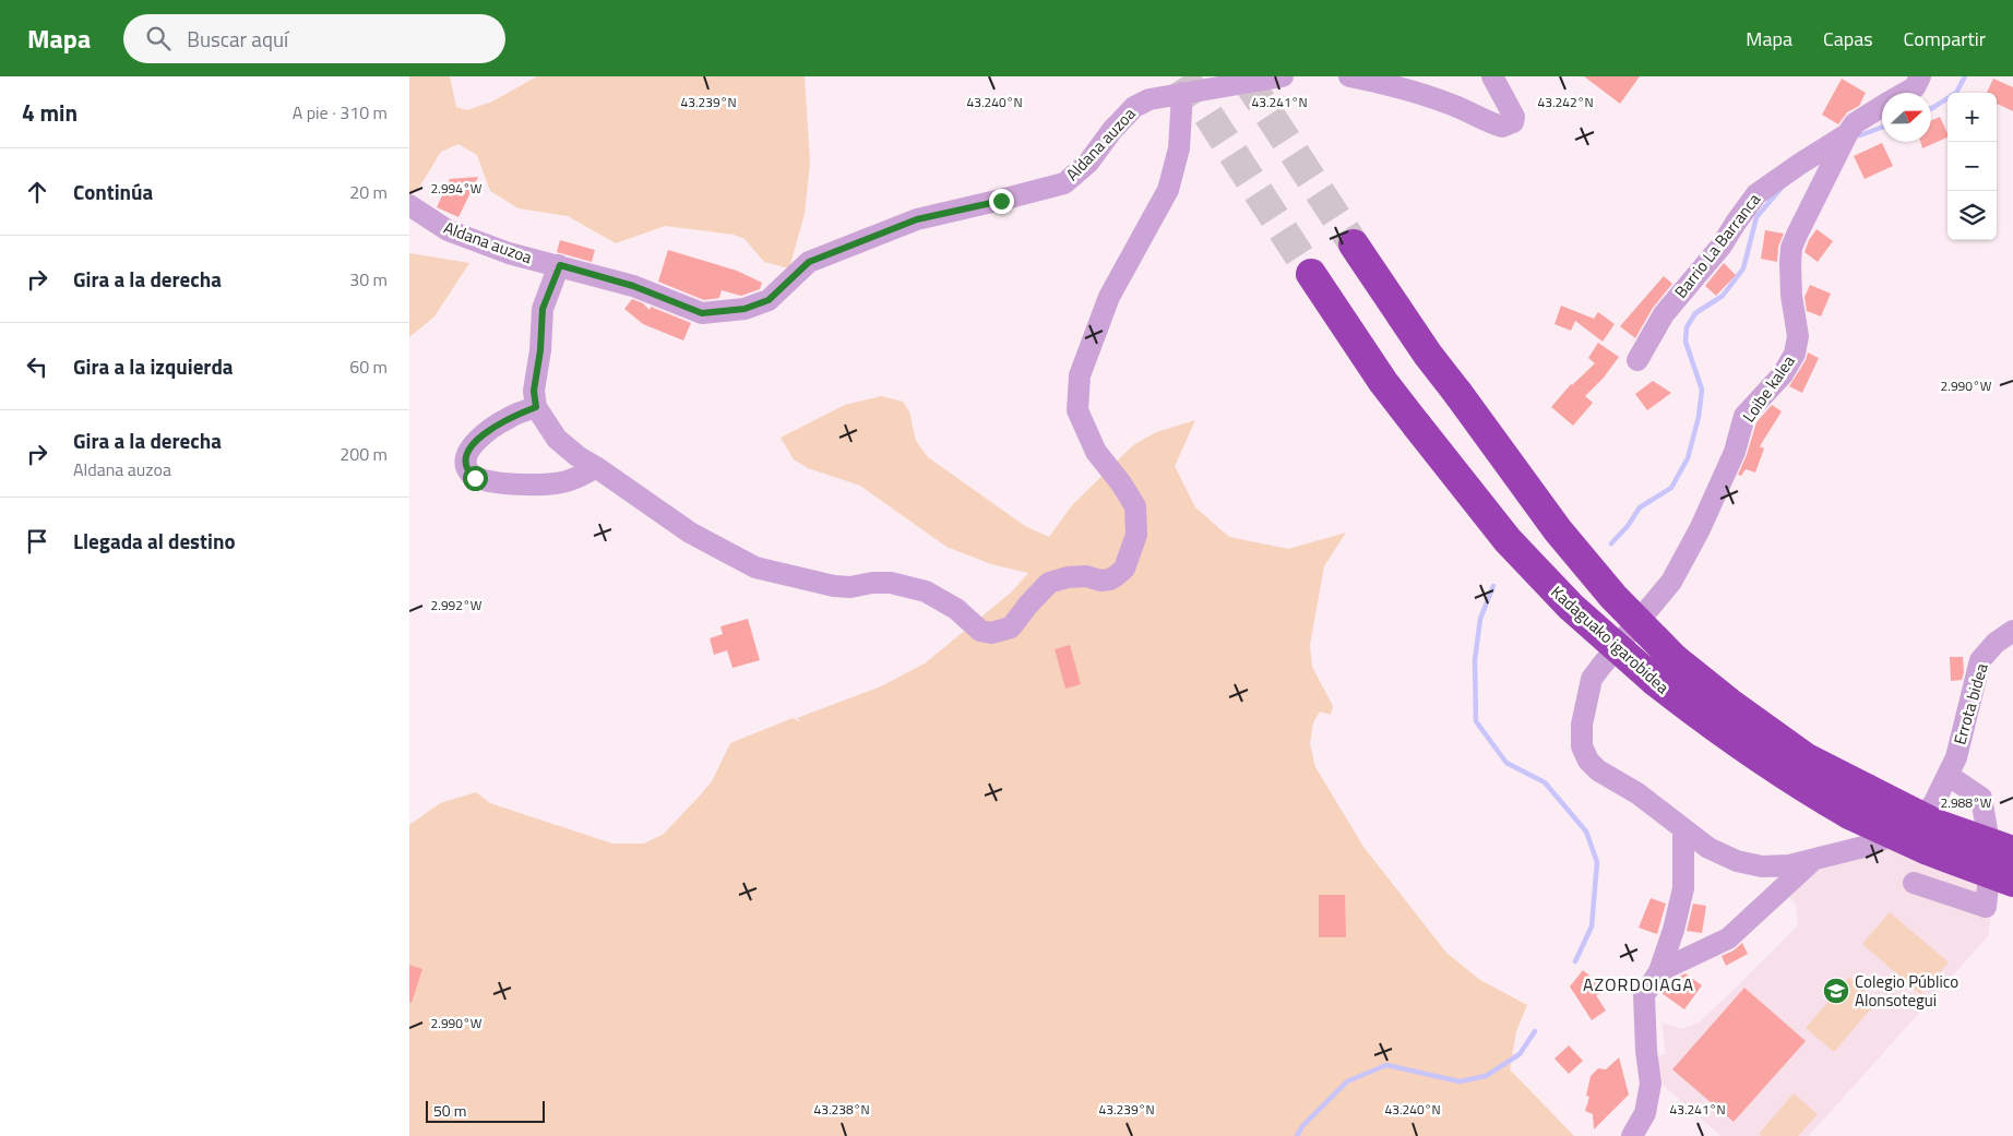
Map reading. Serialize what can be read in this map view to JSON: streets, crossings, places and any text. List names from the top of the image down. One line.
{"streets":{"highway":["Kadaguako igarobidea"],"street":["Aldana auzoa","Barrio La Barranca","Loibe kalea","Errota bidea"]},"crossings":[["Barrio La Barranca","Loibe kalea"],["Loibe kalea","Errota bidea"]],"districts":["AZORDOIAGA"],"places":{"school or university":["Colegio Público Alonsotegui"]},"scale_bar":"50 m","north":"right","page":{"header":"Mapa","search":"Buscar aquí","nav":["Mapa","Capas","Compartir"],"heading":["4 min","A pie · 310 m"],"map_buttons":["+","−"],"list":[["Continúa","20 m"],["Gira a la derecha","30 m"],["Gira a la izquierda","60 m"],["Gira a la derecha","Aldana auzoa","200 m"],"Llegada al destino"],"scale":"50 m"},"coordinates":["43.239°N","43.240°N","43.241°N","43.242°N","2.994°W","2.990°W","2.992°W","2.988°W","43.238°N"]}
